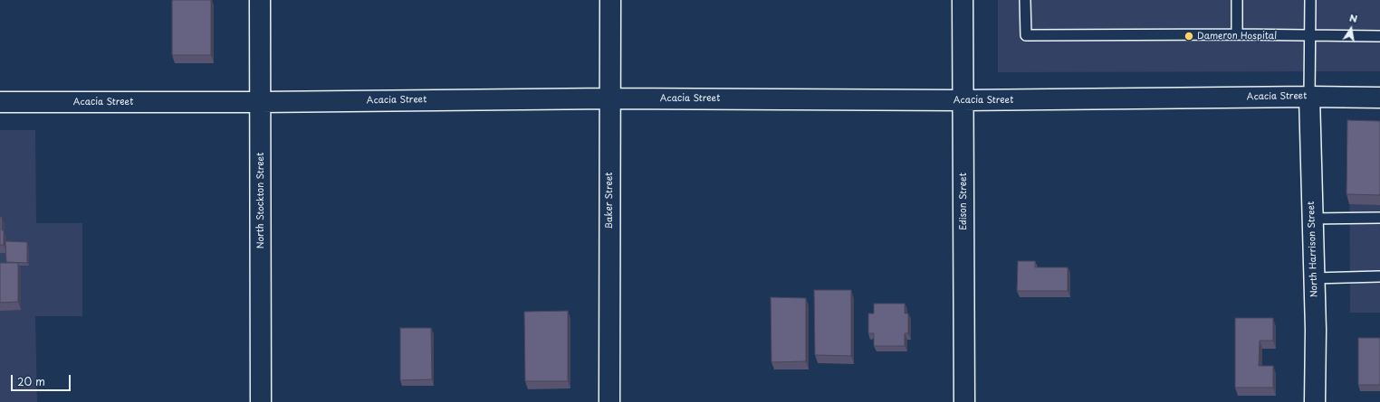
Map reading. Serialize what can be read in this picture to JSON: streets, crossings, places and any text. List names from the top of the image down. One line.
{"streets":{"street":["Acacia Street","North Stockton Street","Baker Street","Edison Street","North Harrison Street"]},"crossings":[["Acacia Street","North Stockton Street"],["Acacia Street","Baker Street"],["Acacia Street","Edison Street"],["Acacia Street","North Harrison Street"]],"places":["Dameron Hospital"],"scale_bar":"20 m","north":"top"}
